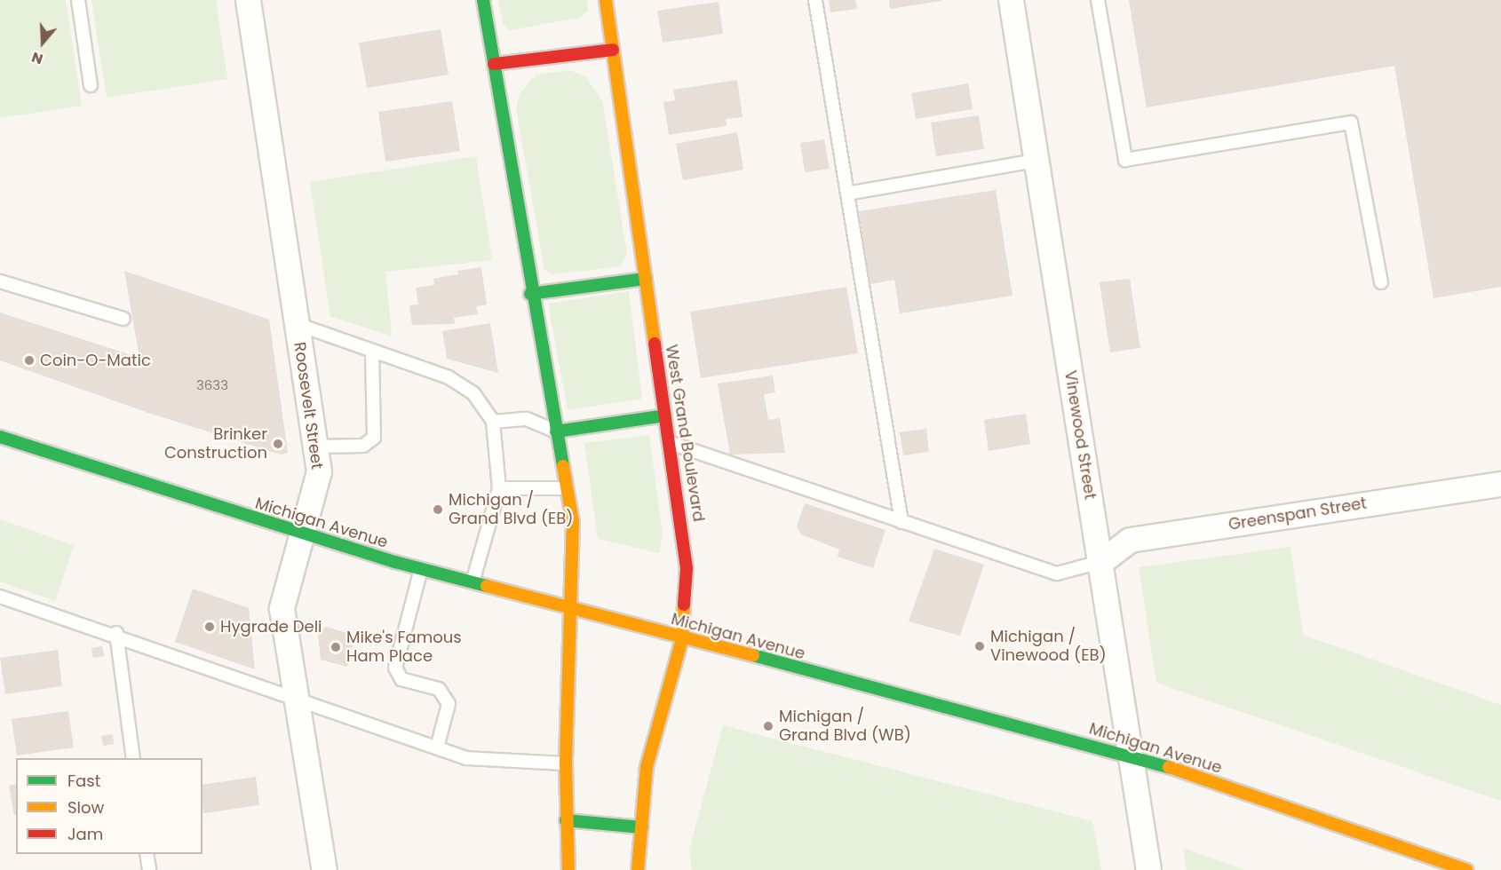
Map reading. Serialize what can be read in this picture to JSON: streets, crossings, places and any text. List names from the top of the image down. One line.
{"streets":{"main road":["West Grand Boulevard","Michigan Avenue"],"street":["Roosevelt Street","Vinewood Street","Greenspan Street"]},"crossings":[["Roosevelt Street","Michigan Avenue"],["West Grand Boulevard","Michigan Avenue"],["Vinewood Street","Greenspan Street"],["Vinewood Street","Michigan Avenue"]],"places":["Coin-O-Matic","Brinker Construction","Michigan / Grand Blvd (EB)","Hygrade Deli","Michigan / Vinewood (EB)","Mike's Famous Ham Place","Michigan / Grand Blvd (WB)"],"house_numbers":["3633"],"legend":["Fast","Slow","Jam"],"north":"bottom"}
